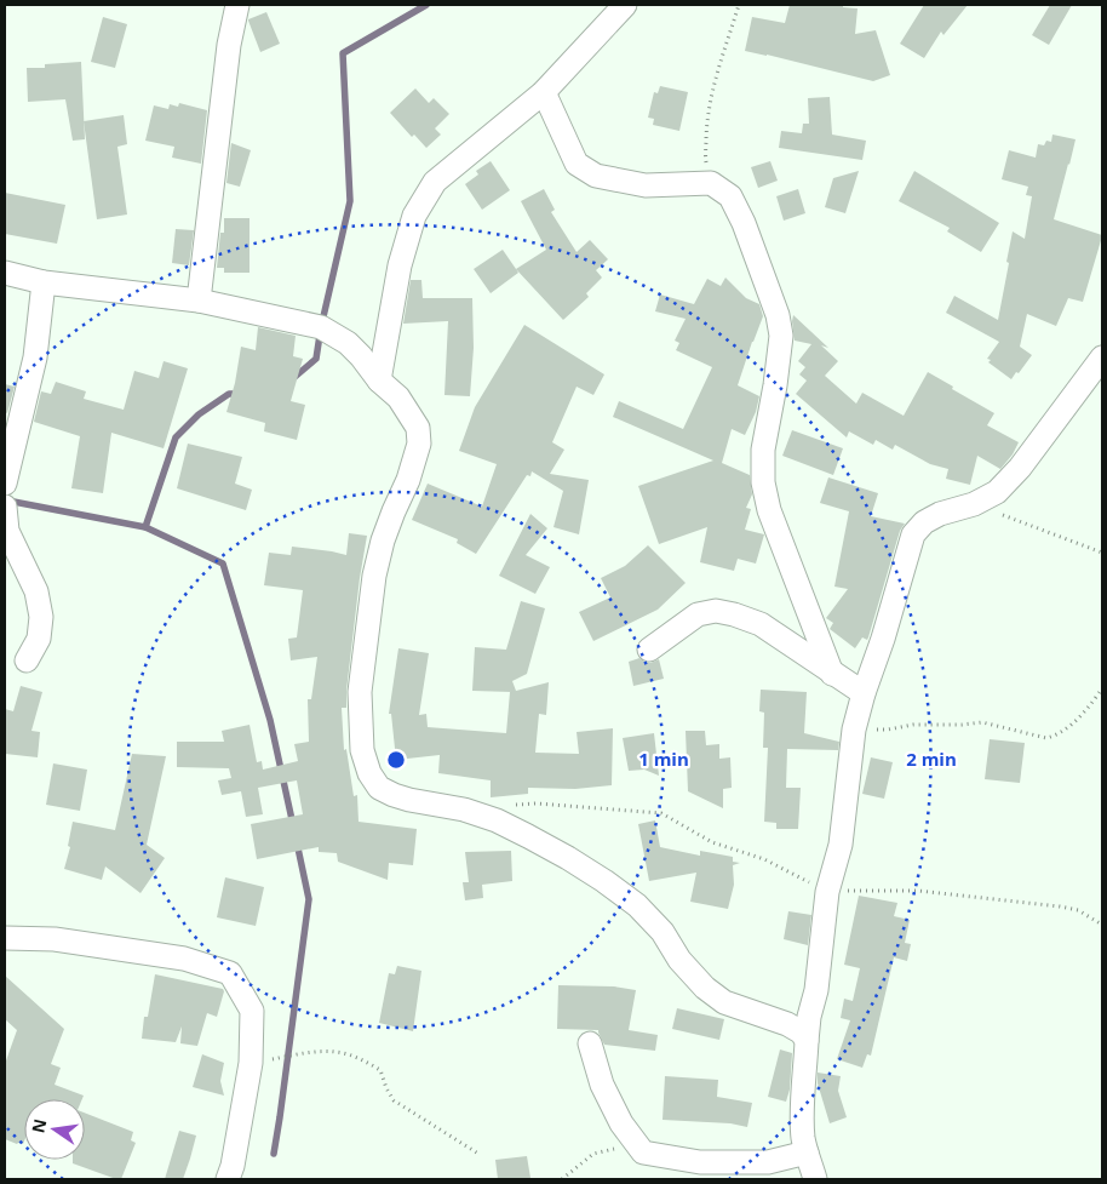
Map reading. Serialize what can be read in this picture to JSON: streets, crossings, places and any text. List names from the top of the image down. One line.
{"north":"left","rings":["1 min","2 min"]}
